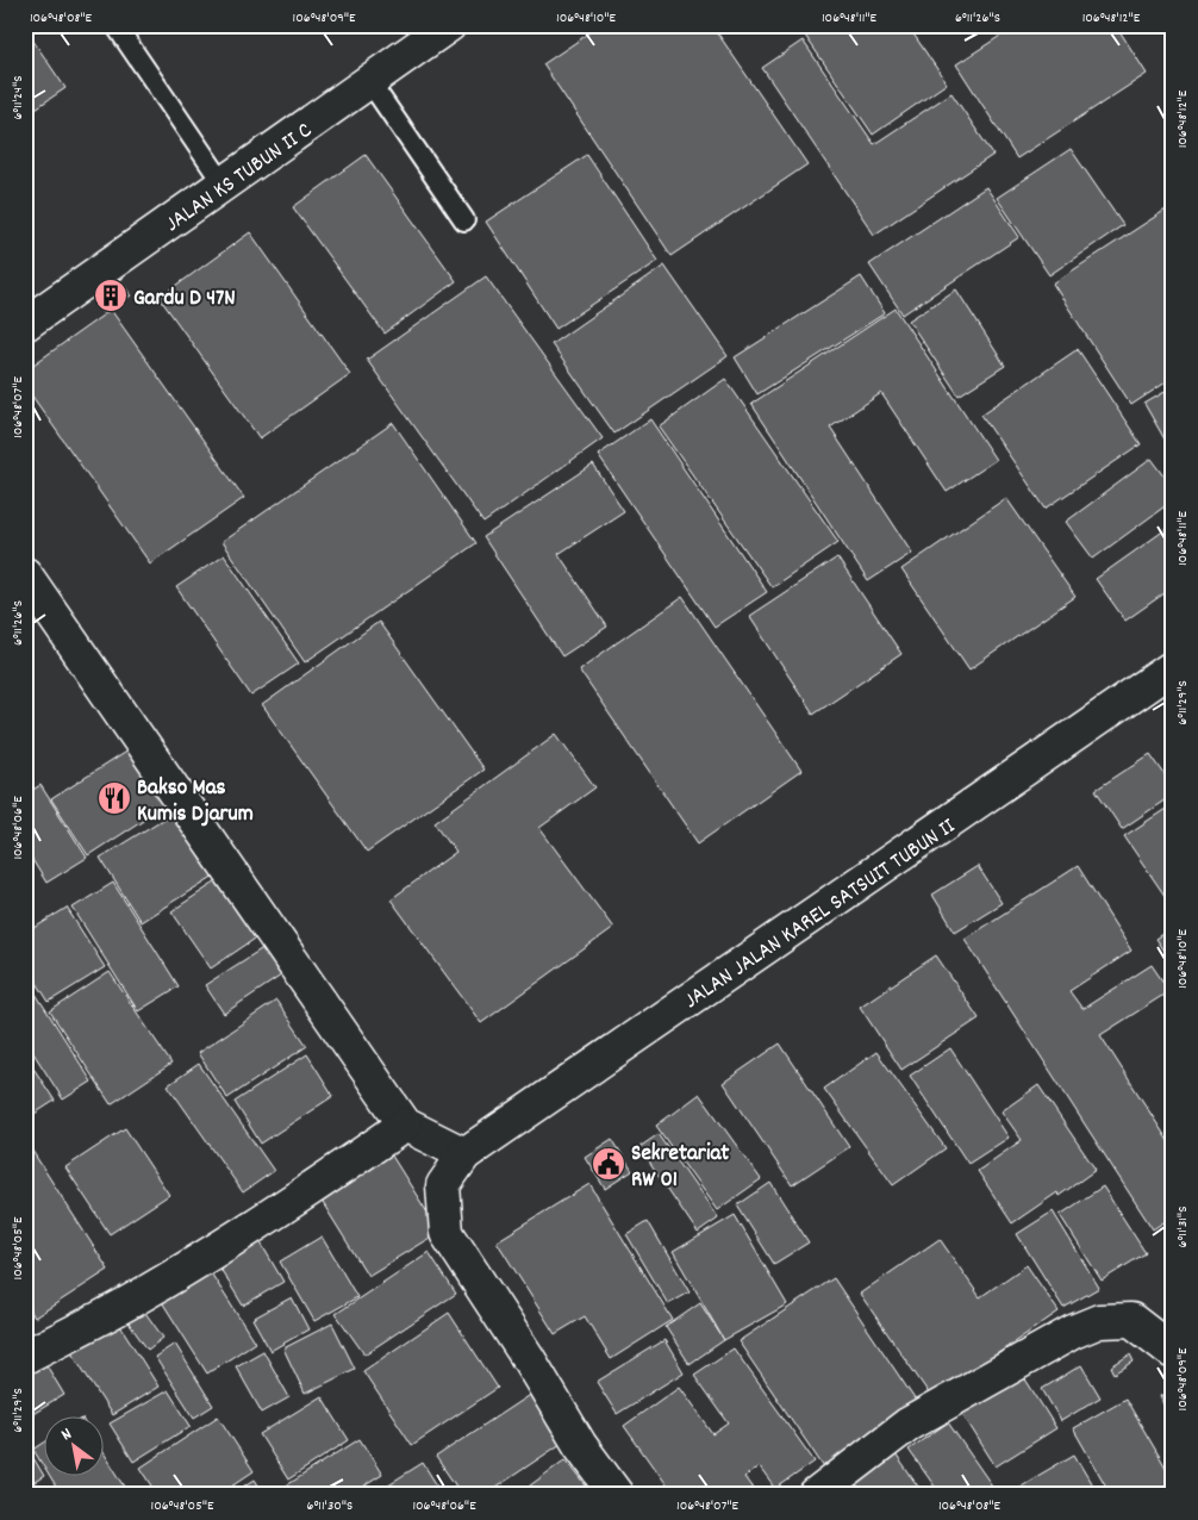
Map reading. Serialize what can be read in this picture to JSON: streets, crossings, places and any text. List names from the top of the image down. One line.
{"streets":{"street":["JALAN KS TUBUN II C","JALAN JALAN KAREL SATSUIT TUBUN II"]},"places":{"building":["Gardu D 47N"],"restaurant":["Bakso Mas Kumis Djarum"],"public building":["Sekretariat RW 01"]},"north":"top left","coordinates":["106°48'08\"E","106°48'09\"E","106°48'10\"E","106°48'11\"E","6°11'26\"S","106°48'12\"E","6°11'24\"S","106°48'07\"E","6°11'29\"S","106°48'06\"E","6°11'31\"S","106°48'05\"E","6°11'30\"S"]}
